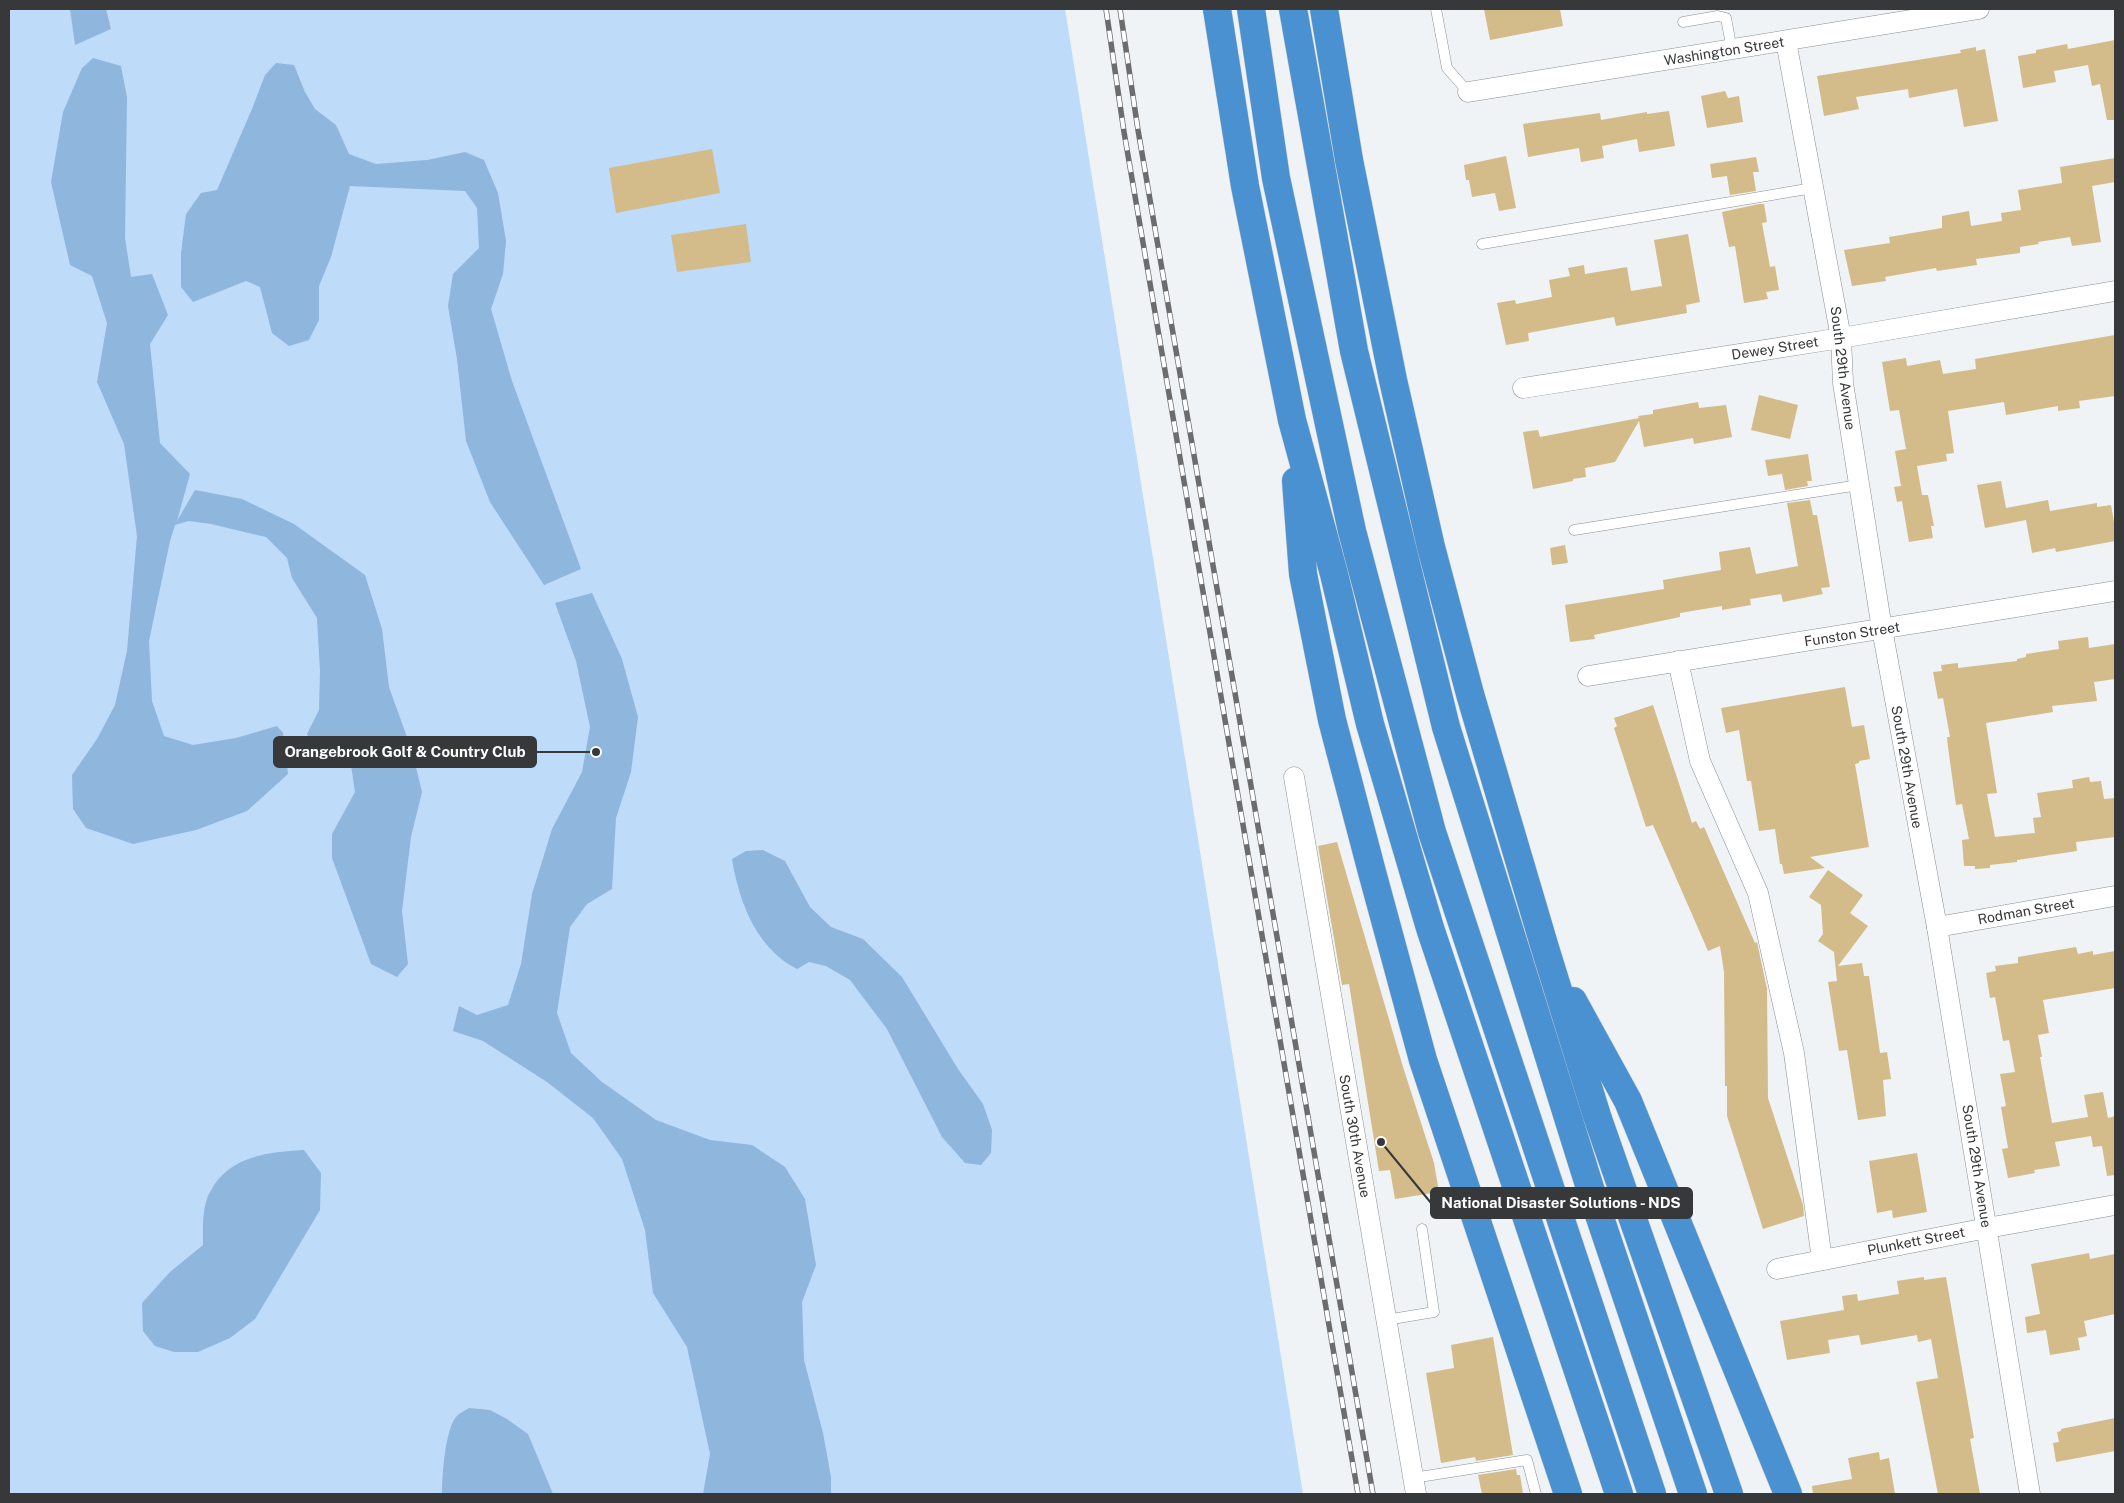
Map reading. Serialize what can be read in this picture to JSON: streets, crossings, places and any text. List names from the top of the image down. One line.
{"streets":{"street":["Washington Street","Dewey Street","South 29th Avenue","Funston Street","Rodman Street","South 30th Avenue","Plunkett Street"]},"crossings":[["Washington Street","South 29th Avenue"],["Dewey Street","South 29th Avenue"],["South 29th Avenue","Funston Street"],["South 29th Avenue","Rodman Street"],["South 29th Avenue","Plunkett Street"]],"places":["Orangebrook Golf & Country Club","National Disaster Solutions - NDS"]}
